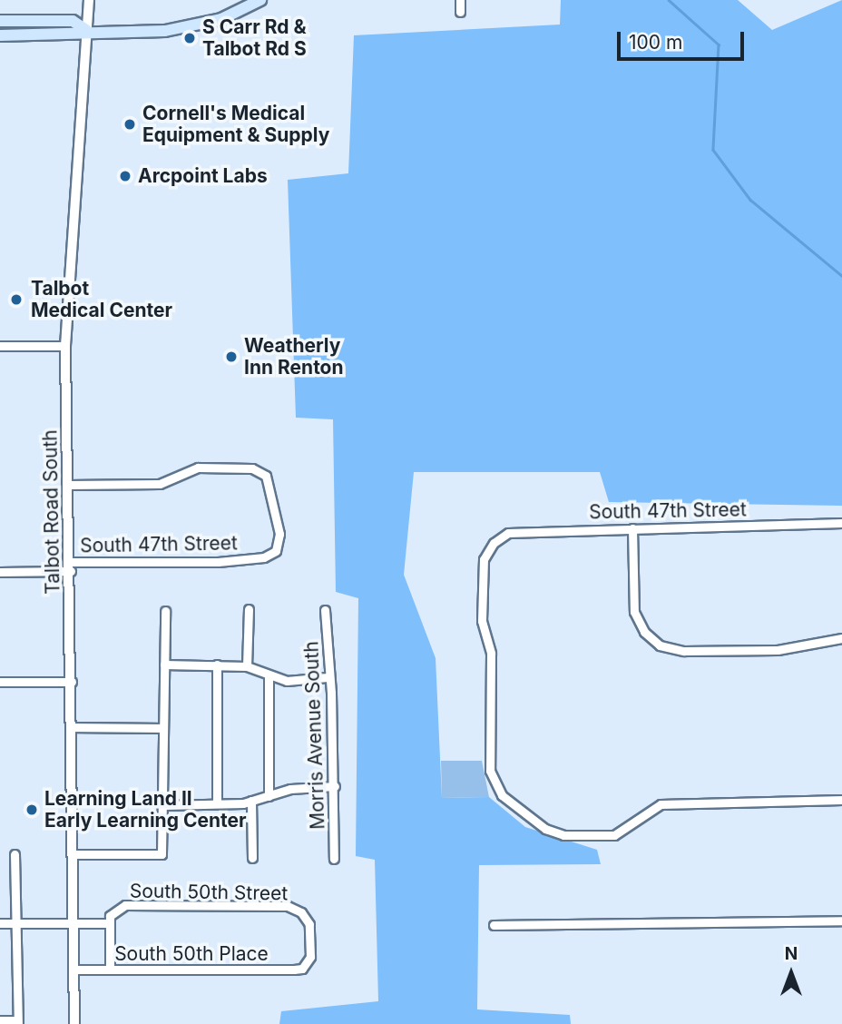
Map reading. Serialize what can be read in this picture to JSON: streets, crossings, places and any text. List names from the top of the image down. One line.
{"streets":{"street":["South 47th Street","Talbot Road South","Morris Avenue South","South 50th Street","South 50th Place"]},"crossings":[["South 47th Street","Talbot Road South"],["Talbot Road South","South 50th Place"],["South 50th Street","South 50th Place"]],"places":["S Carr Rd & Talbot Rd S","Cornell's Medical Equipment & Supply","Arcpoint Labs","Talbot Medical Center","Weatherly Inn Renton","Learning Land II Early Learning Center"],"scale_bar":"100 m","north":"top"}
